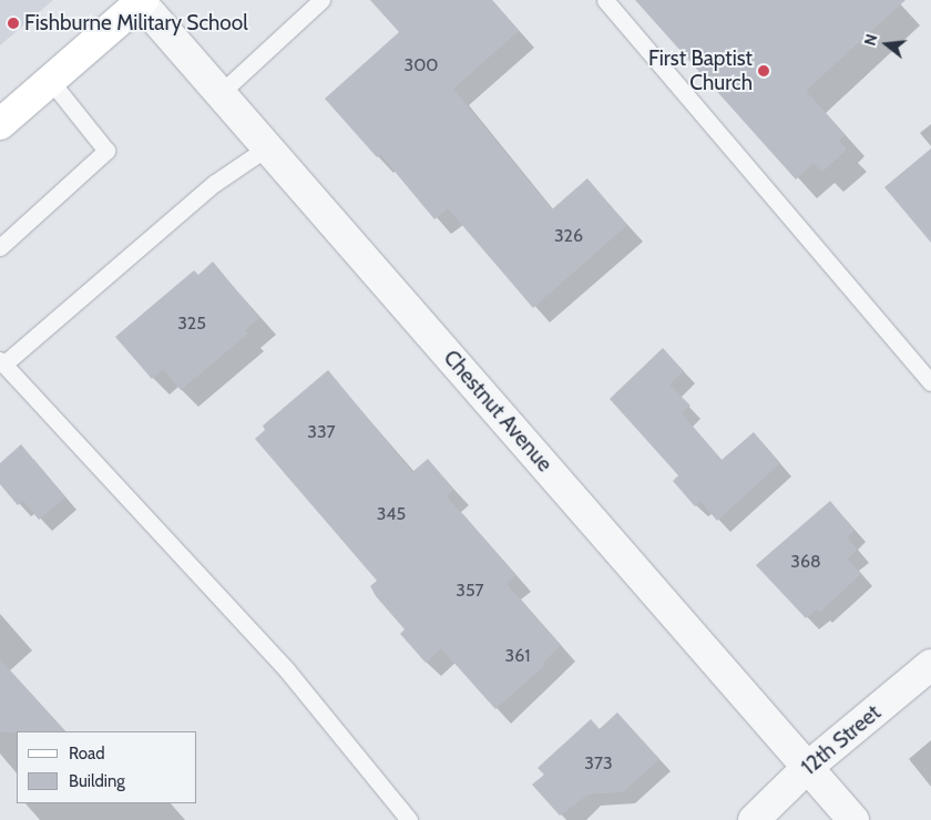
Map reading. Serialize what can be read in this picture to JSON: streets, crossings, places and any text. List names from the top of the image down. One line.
{"streets":{"street":["Chestnut Avenue","12th Street"]},"crossings":[["Chestnut Avenue","12th Street"]],"places":["Fishburne Military School","First Baptist Church"],"house_numbers":["300","326","325","337","345","368","357","361","373"],"legend":["Road","Building"],"north":"left"}
